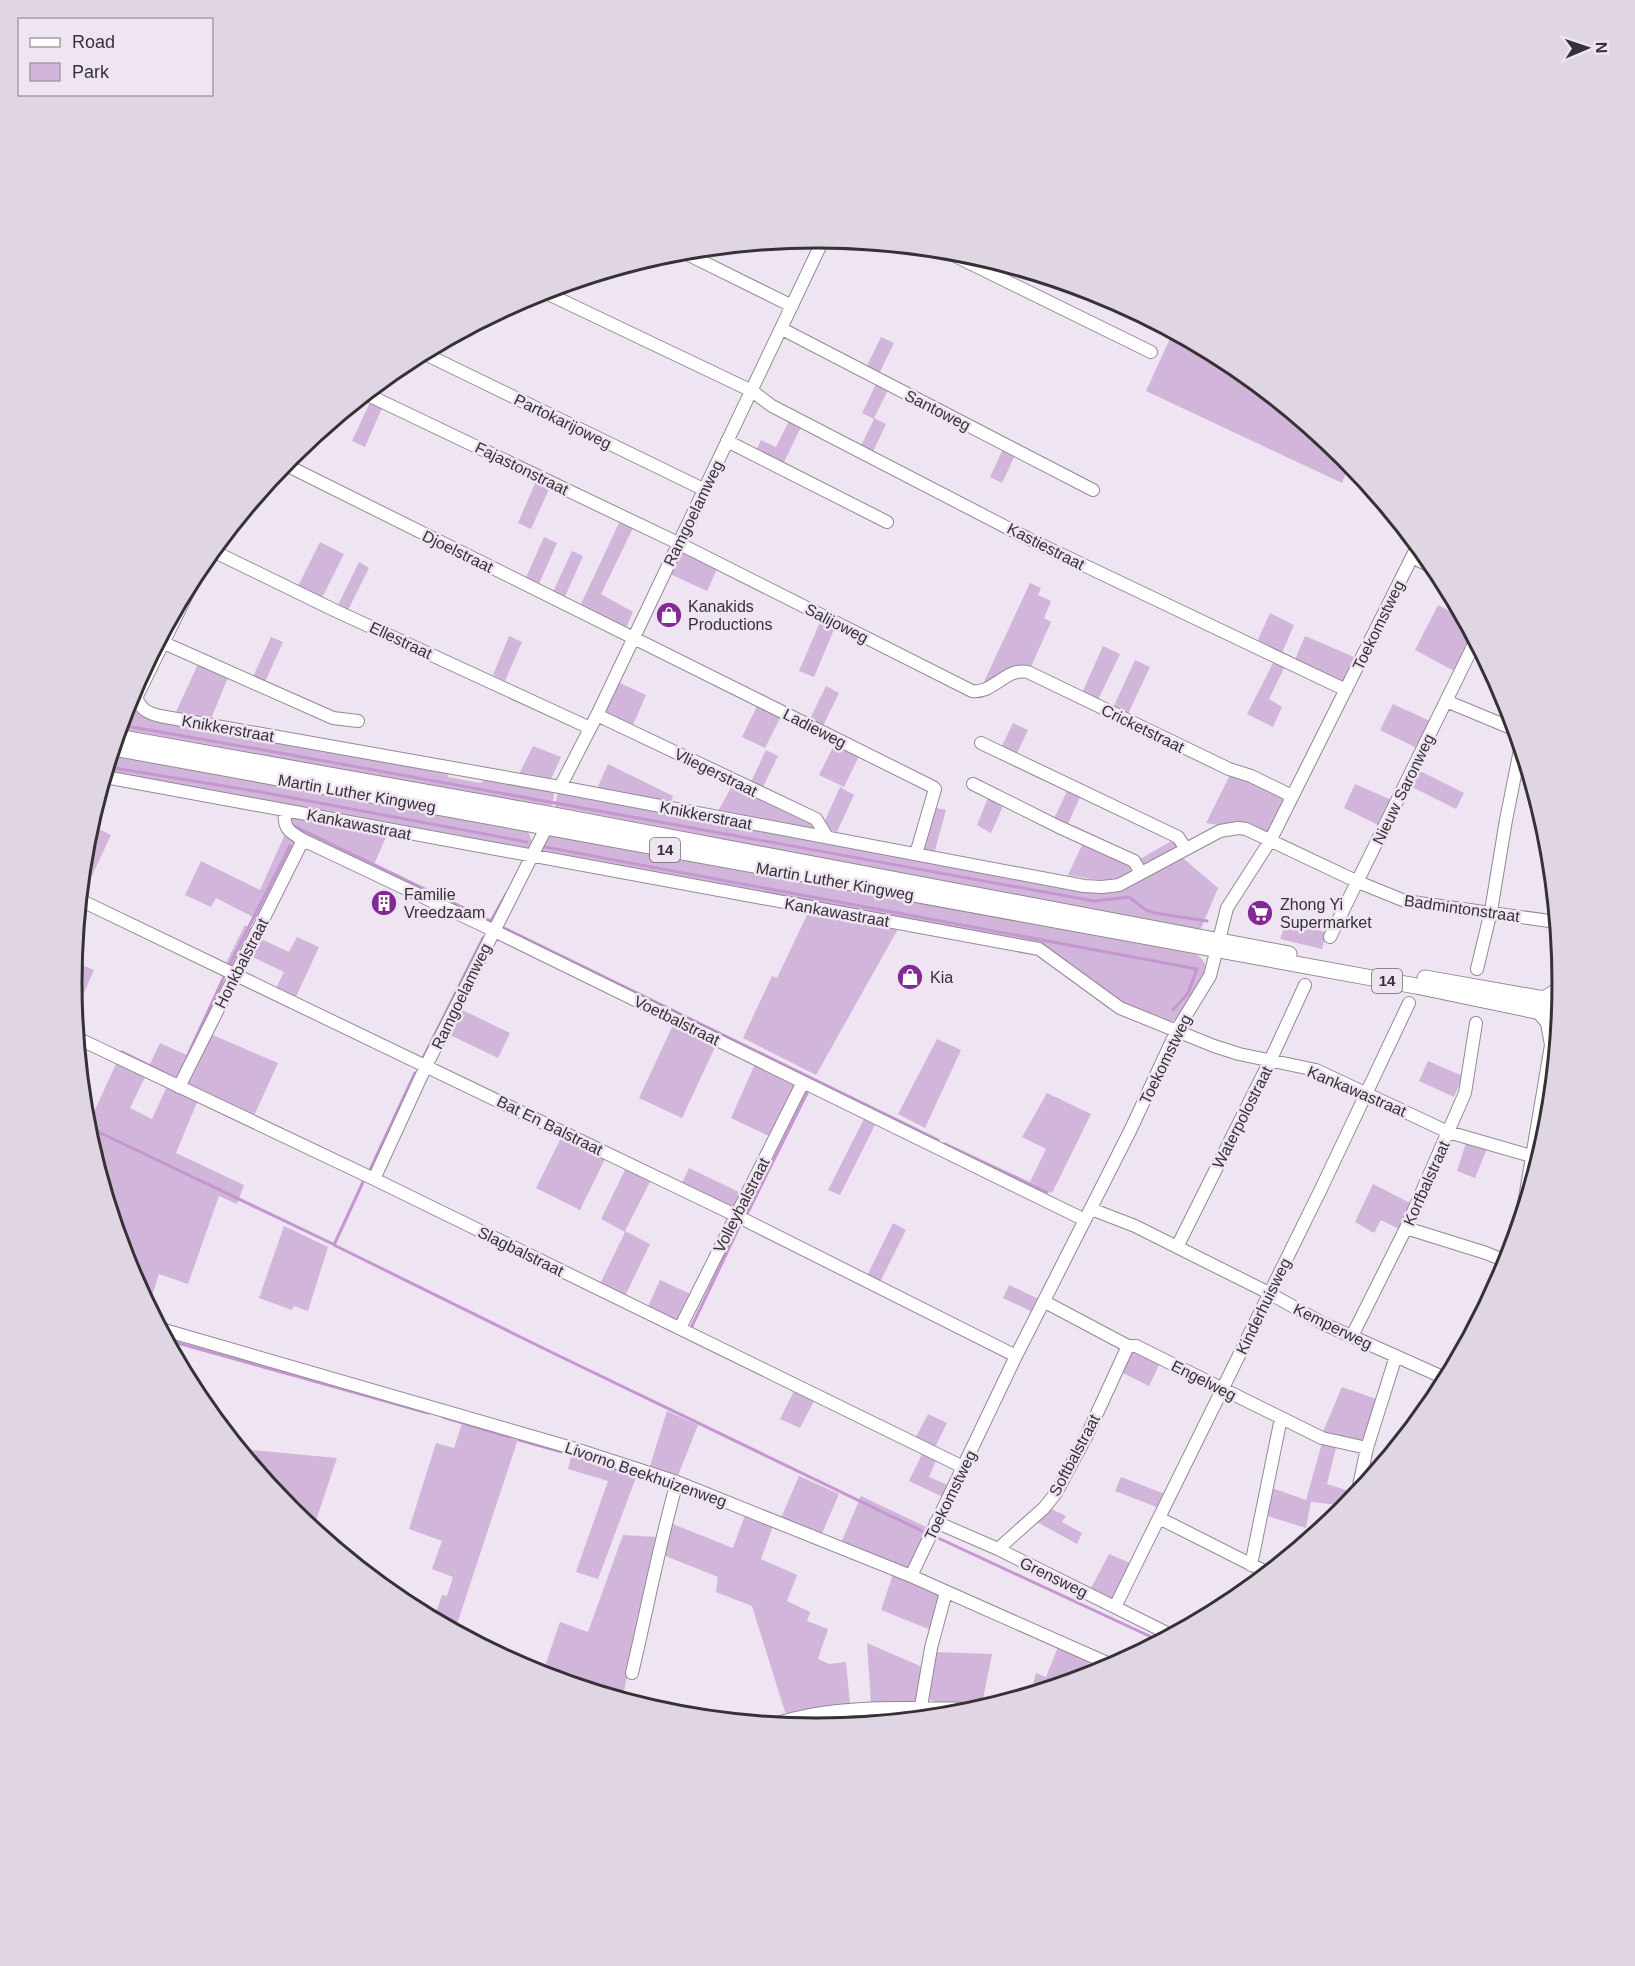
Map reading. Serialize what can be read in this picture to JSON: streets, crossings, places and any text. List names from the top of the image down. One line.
{"streets":{"main road":["Martin Luther Kingweg","14"],"street":["Santoweg","Partokarijoweg","Fajastonstraat","Ramgoelamweg","Kastiestraat","Djoelstraat","Salijoweg","Toekomstweg","Ellestraat","Knikkerstraat","Ladieweg","Cricketstraat","Vliegerstraat","Nieuw Saronweg","Kankawastraat","Badmintonstraat","Honkbalstraat","Voetbalstraat","Waterpolostraat","Bat En Balstraat","Korfbalstraat","Volleybalstraat","Slagbalstraat","Kinderhuisweg","Kemperweg","Engelweg","Softbalstraat","Livorno Beekhuizenweg","Grensweg"]},"crossings":[["Santoweg","Ramgoelamweg"],["Partokarijoweg","Ramgoelamweg"],["Fajastonstraat","Ramgoelamweg"],["Fajastonstraat","Salijoweg"],["Ramgoelamweg","Kastiestraat"],["Ramgoelamweg","Djoelstraat"],["Ramgoelamweg","Salijoweg"],["Ramgoelamweg","Ellestraat"],["Ramgoelamweg","Knikkerstraat"],["Ramgoelamweg","Ladieweg"],["Ramgoelamweg","Vliegerstraat"],["Ramgoelamweg","Martin Luther Kingweg"],["Ramgoelamweg","Kankawastraat"],["Ramgoelamweg","Voetbalstraat"],["Ramgoelamweg","Bat En Balstraat"],["Ramgoelamweg","Slagbalstraat"],["Kastiestraat","Toekomstweg"],["Djoelstraat","Ladieweg"],["Salijoweg","Cricketstraat"],["Toekomstweg","Knikkerstraat"],["Toekomstweg","Cricketstraat"],["Toekomstweg","Martin Luther Kingweg"],["Toekomstweg","Kankawastraat"],["Toekomstweg","Badmintonstraat"],["Toekomstweg","Voetbalstraat"],["Toekomstweg","Bat En Balstraat"],["Toekomstweg","Slagbalstraat"],["Toekomstweg","Kemperweg"],["Toekomstweg","Engelweg"],["Toekomstweg","Livorno Beekhuizenweg"],["Toekomstweg","Grensweg"],["Knikkerstraat","Ladieweg"],["Knikkerstraat","Vliegerstraat"],["Knikkerstraat","Badmintonstraat"],["Nieuw Saronweg","Badmintonstraat"],["Kankawastraat","Voetbalstraat"],["Kankawastraat","Waterpolostraat"],["Kankawastraat","Korfbalstraat"],["Kankawastraat","Kinderhuisweg"],["Honkbalstraat","Voetbalstraat"],["Honkbalstraat","Bat En Balstraat"],["Honkbalstraat","Slagbalstraat"],["Voetbalstraat","Volleybalstraat"],["Voetbalstraat","Kemperweg"],["Waterpolostraat","Kemperweg"],["Bat En Balstraat","Volleybalstraat"],["Korfbalstraat","Kemperweg"],["Volleybalstraat","Slagbalstraat"],["Kinderhuisweg","Kemperweg"],["Kinderhuisweg","Engelweg"],["Kinderhuisweg","Grensweg"],["Engelweg","Softbalstraat"],["Softbalstraat","Grensweg"]],"places":{"shop":["Kanakids Productions","Kia"],"building":["Familie Vreedzaam"],"supermarket":["Zhong Yi Supermarket"]},"legend":["Road","Park"],"north":"right"}
